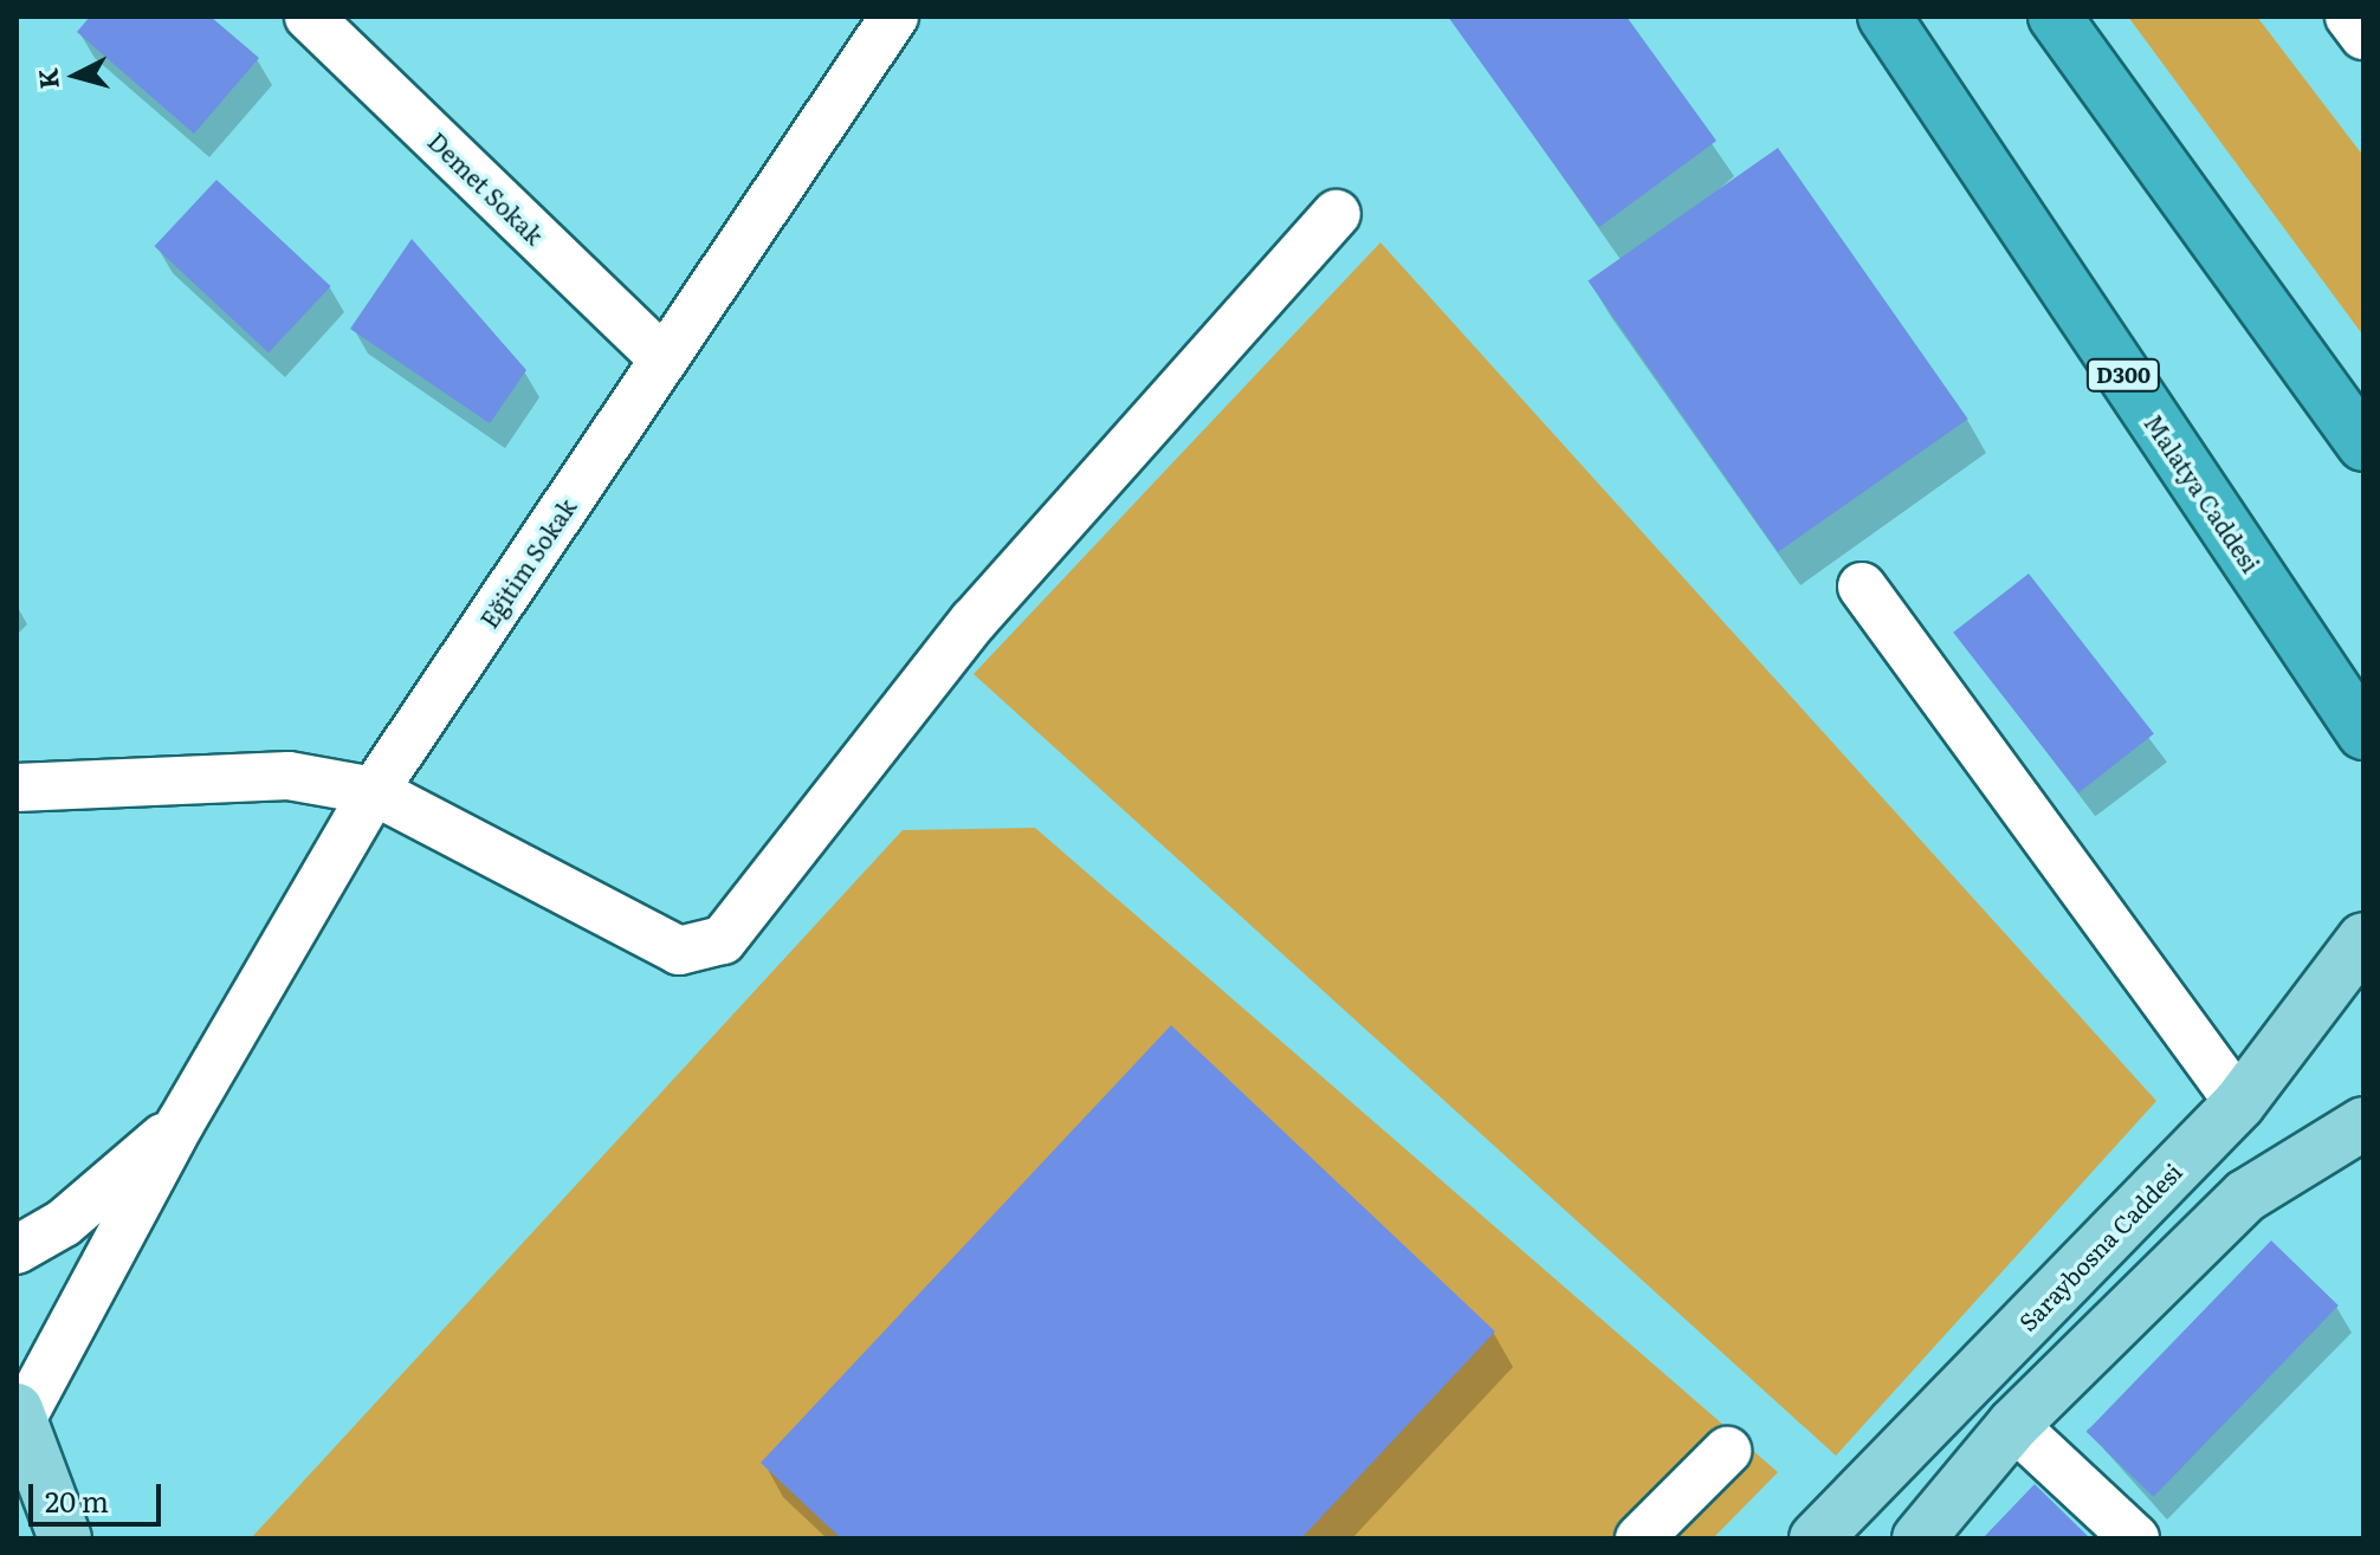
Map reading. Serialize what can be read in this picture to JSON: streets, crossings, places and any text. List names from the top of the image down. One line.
{"streets":{"highway":["D300","Malatya Caddesi"],"main road":["Saraybosna Caddesi"],"street":["Demet Sokak","Eğitim Sokak"]},"crossings":[["Demet Sokak","Eğitim Sokak"]],"scale_bar":"20 m","north":"left"}
